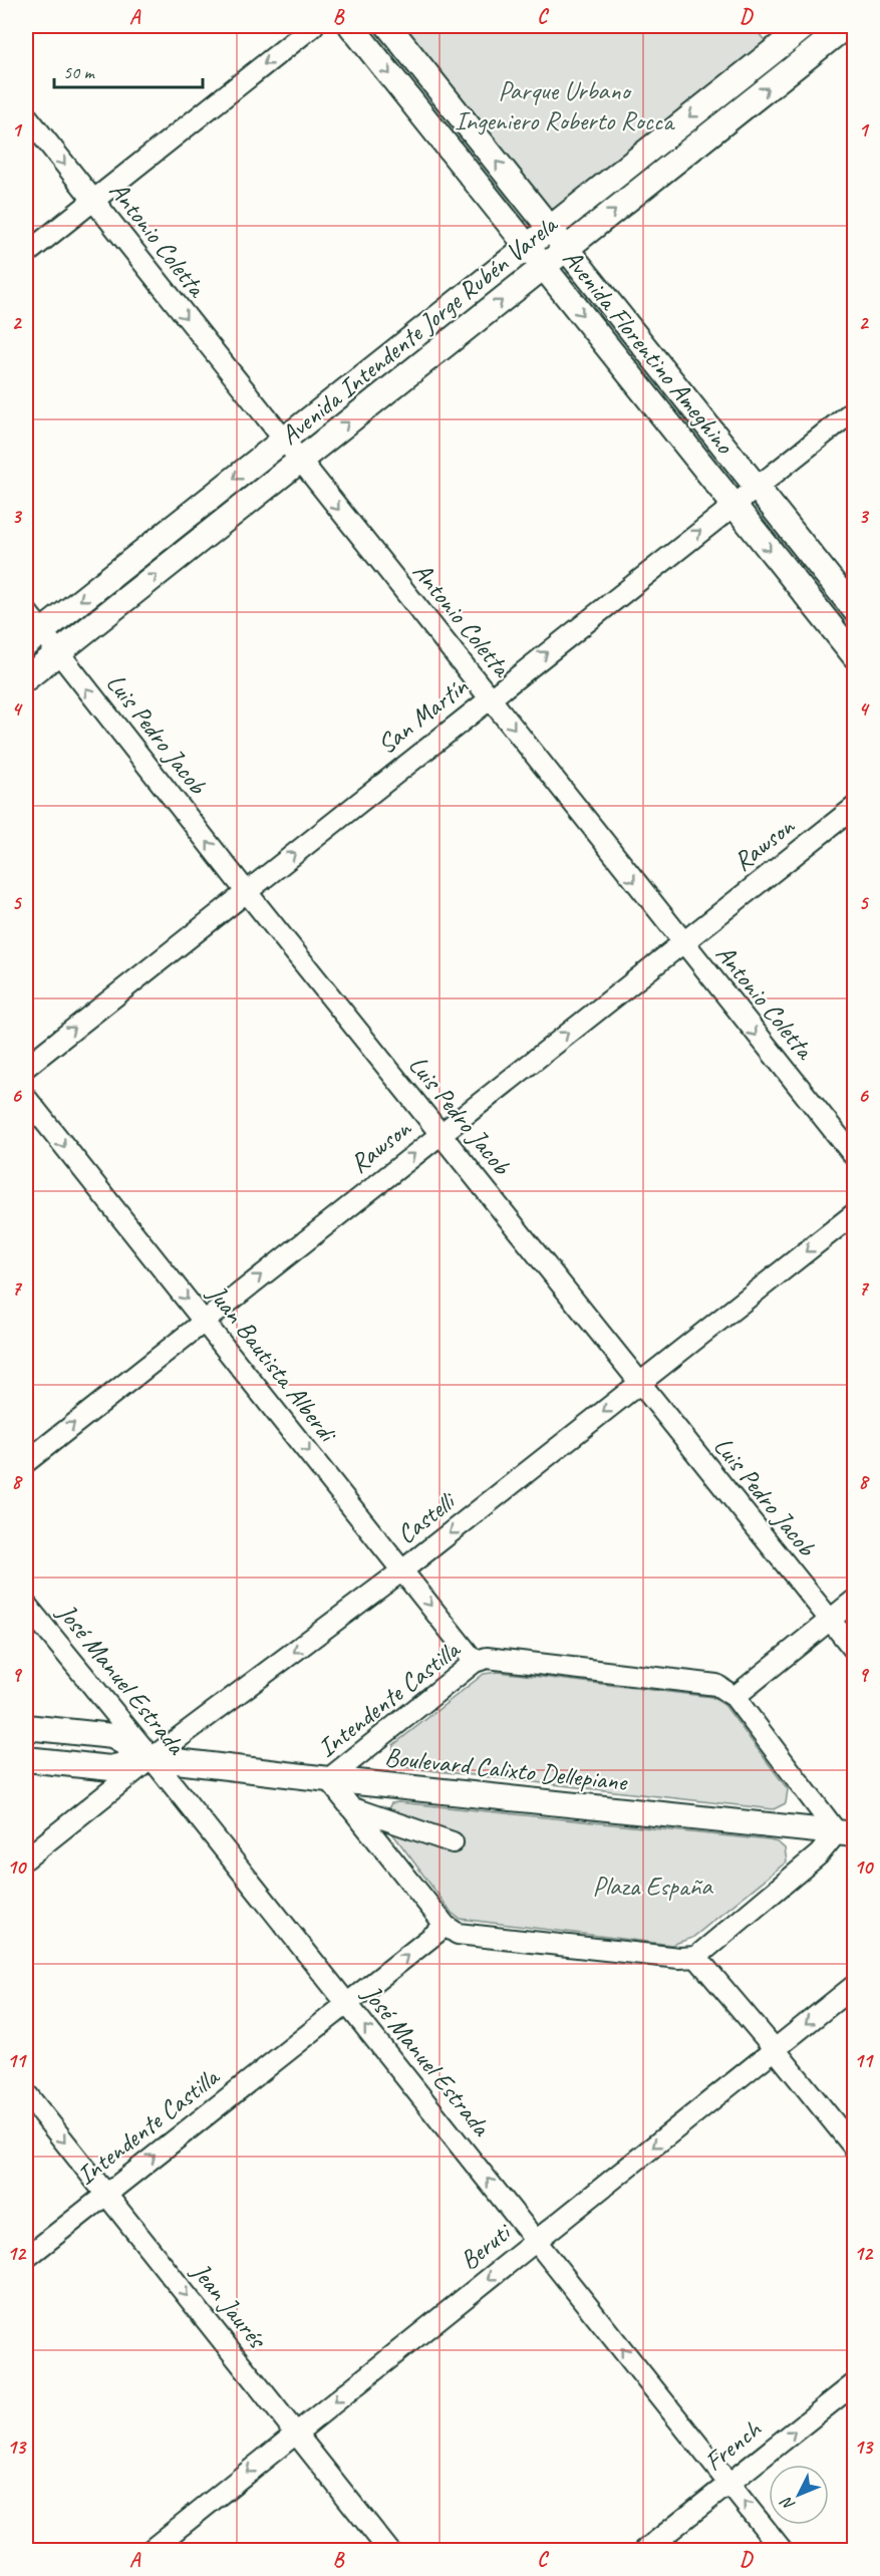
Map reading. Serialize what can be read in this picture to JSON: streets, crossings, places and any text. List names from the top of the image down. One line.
{"streets":{"main road":["Avenida Intendente Jorge Rubén Varela","Avenida Florentino Ameghino","Boulevard Calixto Dellepiane"],"street":["Antonio Coletta","San Martín","Luis Pedro Jacob","Rawson","Juan Bautista Alberdi","Castelli","José Manuel Estrada","Intendente Castilla","Beruti","Jean Jaurés","French"]},"crossings":[["Antonio Coletta","Avenida Intendente Jorge Rubén Varela"],["Antonio Coletta","San Martín"],["Antonio Coletta","Rawson"],["Avenida Intendente Jorge Rubén Varela","Avenida Florentino Ameghino"],["Avenida Intendente Jorge Rubén Varela","Luis Pedro Jacob"],["Avenida Florentino Ameghino","San Martín"],["San Martín","Luis Pedro Jacob"],["Luis Pedro Jacob","Rawson"],["Luis Pedro Jacob","Castelli"],["Rawson","Juan Bautista Alberdi"],["Juan Bautista Alberdi","Castelli"],["Juan Bautista Alberdi","Intendente Castilla"],["Castelli","José Manuel Estrada"],["Castelli","Boulevard Calixto Dellepiane"],["José Manuel Estrada","Intendente Castilla"],["José Manuel Estrada","Boulevard Calixto Dellepiane"],["José Manuel Estrada","Beruti"],["José Manuel Estrada","French"],["Intendente Castilla","Boulevard Calixto Dellepiane"],["Intendente Castilla","Jean Jaurés"],["Beruti","Jean Jaurés"]],"one_way":["Antonio Coletta","San Martín","Rawson","Juan Bautista Alberdi","Castelli","José Manuel Estrada","Beruti","Jean Jaurés","French"],"parks":["Parque Urbano Ingeniero Roberto Rocca","Plaza España"],"scale_bar":"50 m","north":"bottom left","grid":{"columns":["A","B","C","D"],"rows":["1","2","3","4","5","6","7","8","9","10","11","12","13"]}}
